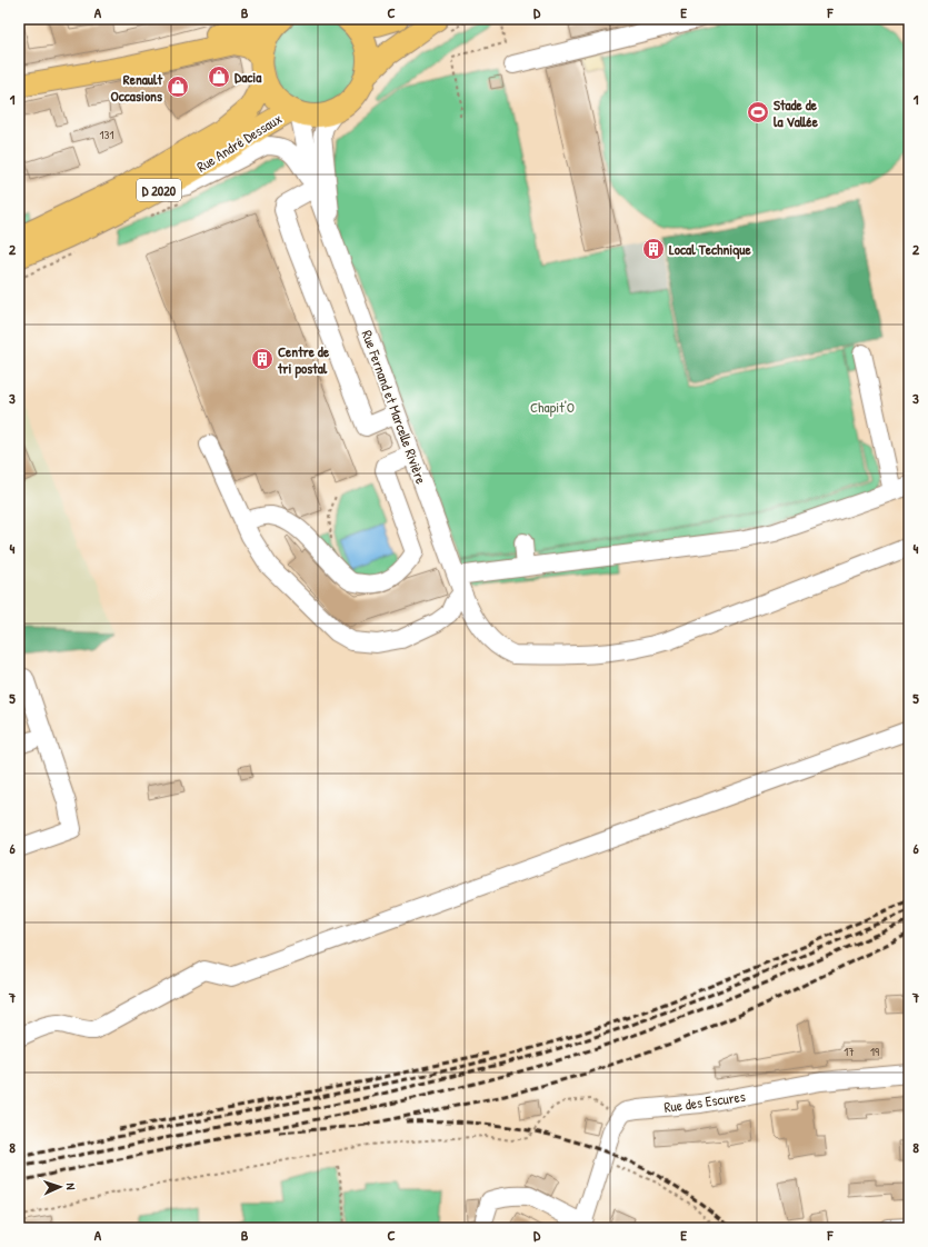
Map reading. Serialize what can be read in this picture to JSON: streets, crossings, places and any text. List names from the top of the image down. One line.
{"streets":{"main road":["Rue André Dessaux","D 2020"],"street":["Rue Fernand et Marcelle Rivière","Rue des Escures"]},"crossings":[["Rue André Dessaux","D 2020"],["Rue André Dessaux","Rue Fernand et Marcelle Rivière"],["D 2020","Rue Fernand et Marcelle Rivière"]],"parks":["Chapit'O"],"places":{"shop":["Dacia","Renault Occasions"],"sports":["Stade de la Vallée"],"building":["Local Technique","Centre de tri postal"]},"house_numbers":["131","17","19"],"north":"right","grid":{"columns":["A","B","C","D","E","F"],"rows":["1","2","3","4","5","6","7","8"]}}
